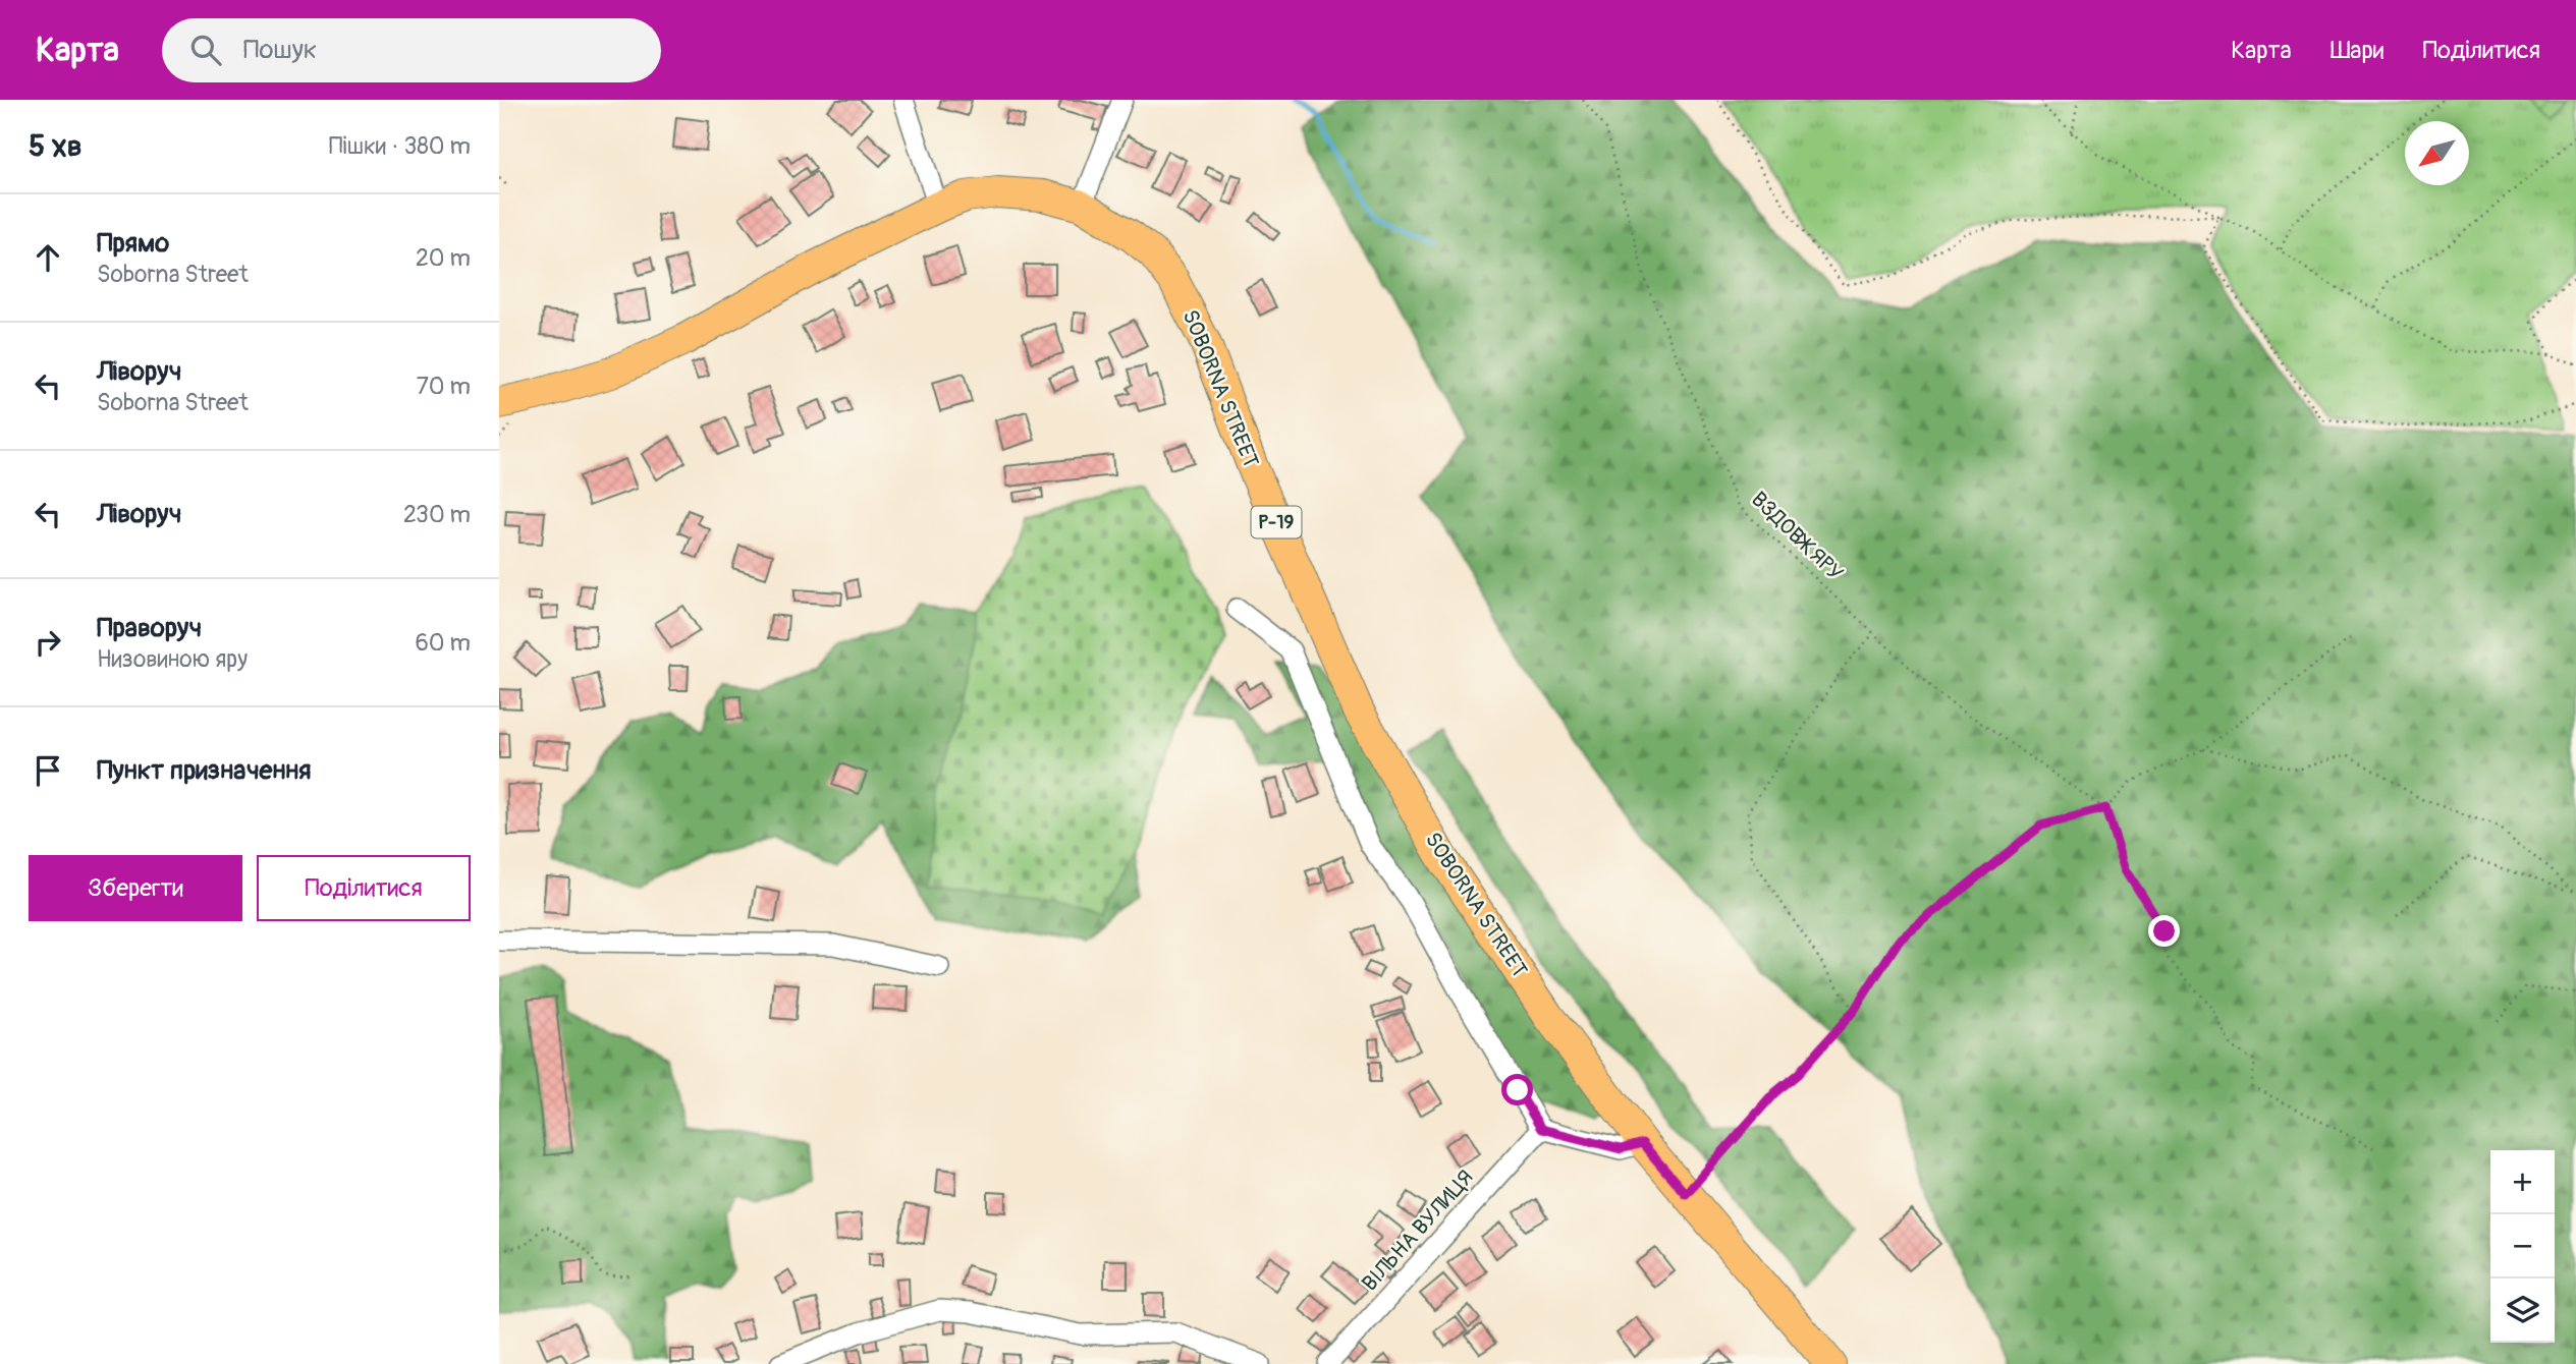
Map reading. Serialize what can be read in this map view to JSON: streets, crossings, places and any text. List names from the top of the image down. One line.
{"streets":{"main road":["SOBORNA STREET","Р-19"],"street":["ВІЛЬНА ВУЛИЦЯ"],"path":["ВЗДОВЖ ЯРУ"]},"north":"bottom left","page":{"header":"Карта","search":"Пошук","nav":["Карта","Шари","Поділитися"],"heading":["5 хв","Пішки · 380 m"],"list":[["Прямо","Soborna Street","20 m"],["Ліворуч","Soborna Street","70 m"],["Ліворуч","230 m"],["Праворуч","Низовиною яру","60 m"],"Пункт призначення"],"buttons":["Зберегти","Поділитися"],"map_buttons":["+","−"]}}
